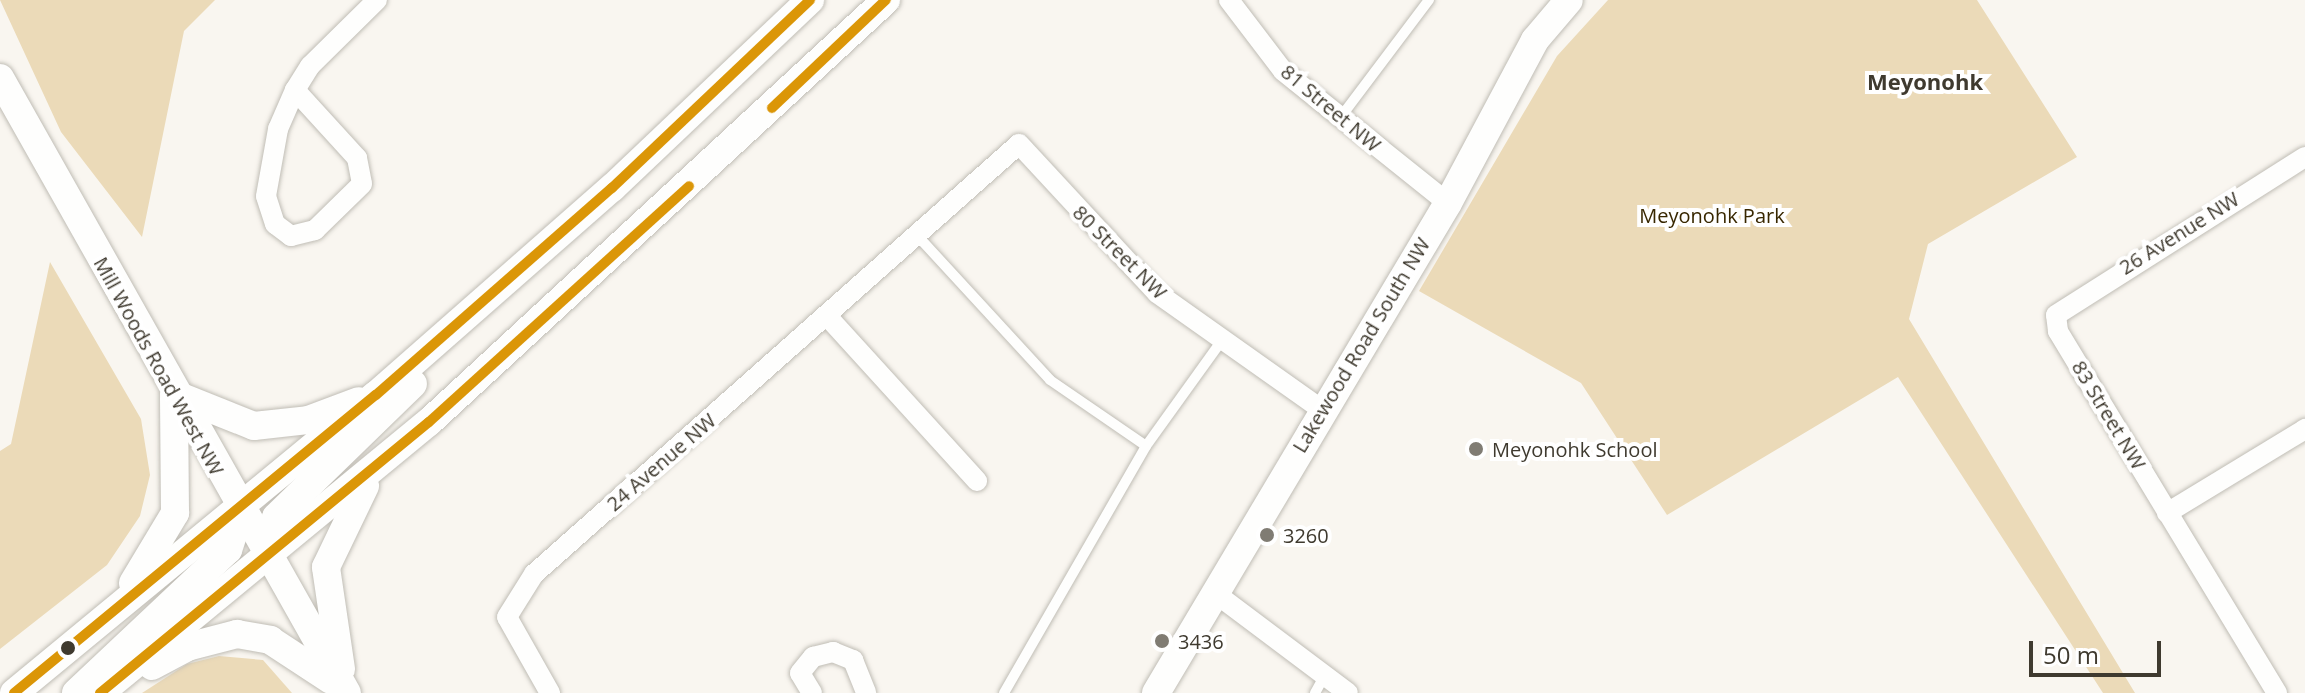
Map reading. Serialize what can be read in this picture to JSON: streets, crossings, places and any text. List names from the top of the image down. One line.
{"streets":{"main road":["Lakewood Road South NW","Mill Woods Road West NW"],"street":["81 Street NW","26 Avenue NW","80 Street NW","83 Street NW","24 Avenue NW"]},"crossings":[["81 Street NW","Lakewood Road South NW"],["26 Avenue NW","83 Street NW"],["80 Street NW","Lakewood Road South NW"],["80 Street NW","24 Avenue NW"]],"districts":["Meyonohk"],"parks":["Meyonohk Park"],"places":["Meyonohk School","3260","3436"],"scale_bar":"50 m"}
